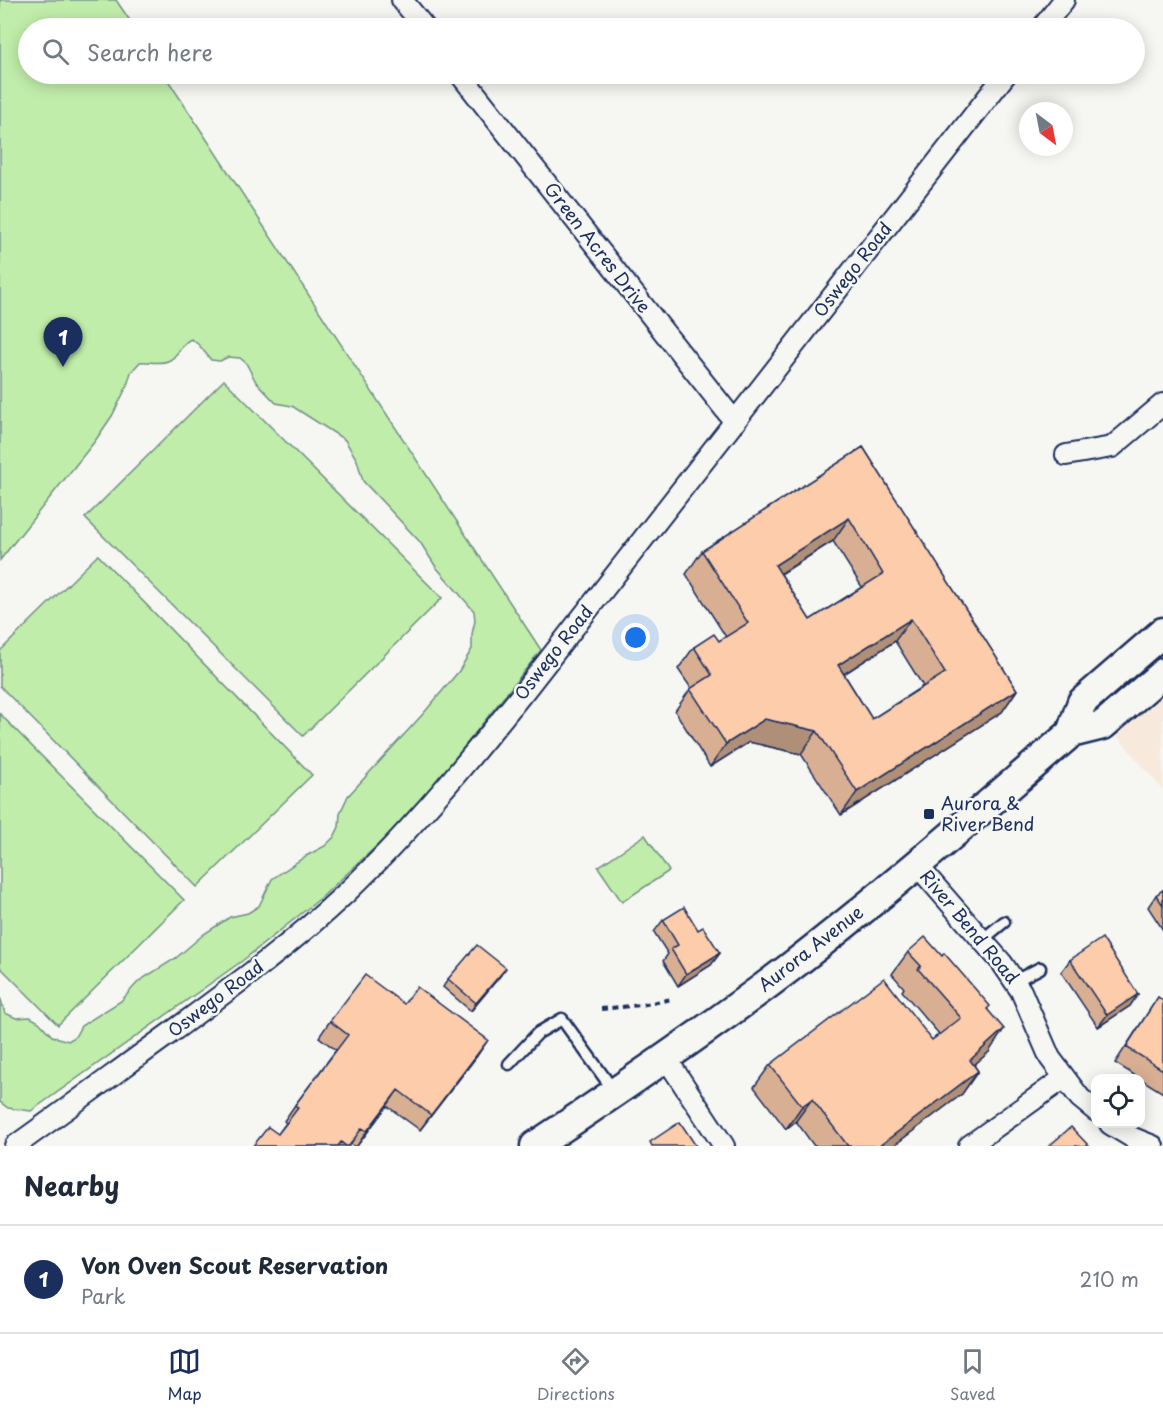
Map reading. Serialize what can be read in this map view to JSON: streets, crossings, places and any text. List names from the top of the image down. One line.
{"streets":{"main road":["Aurora Avenue"],"street":["Green Acres Drive","Oswego Road","River Bend Road"]},"crossings":[["Green Acres Drive","Oswego Road"],["River Bend Road","Aurora Avenue"]],"places":{"transit":["Aurora & River Bend"]},"north":"bottom right","page":{"search":"Search here","pins":"1","heading":"Nearby","list":[{"mark":"1","name":"Von Oven Scout Reservation","note":"Park","value":"210 m"}],"nav":["Map","Directions","Saved"]}}
